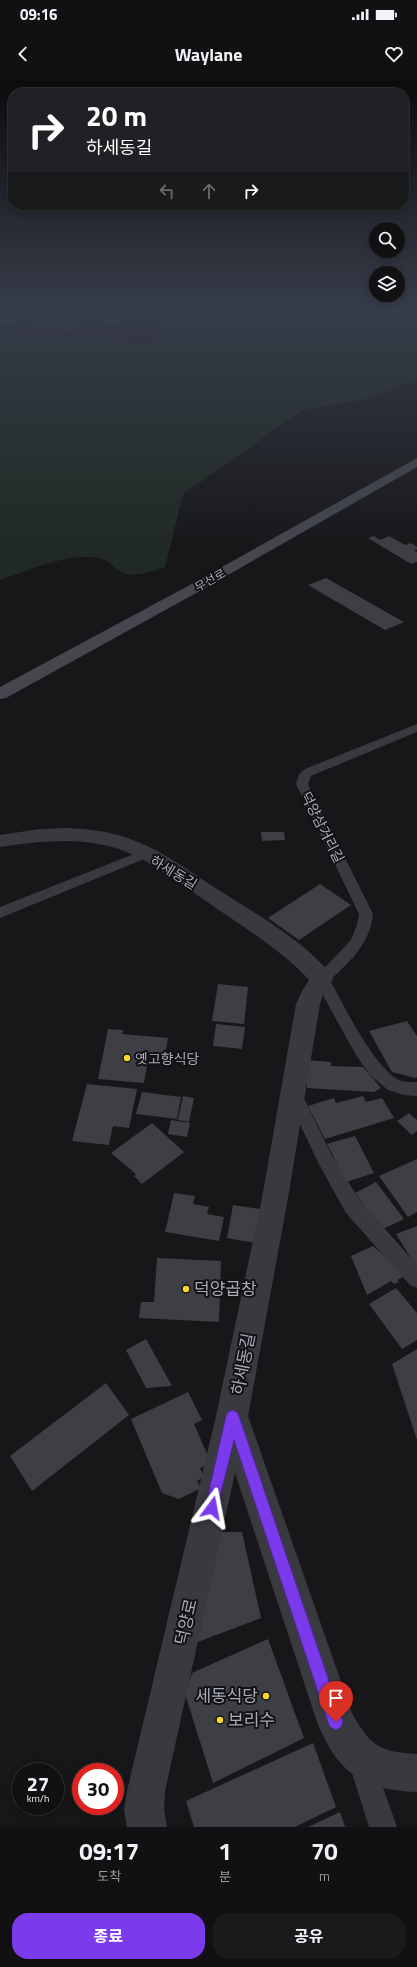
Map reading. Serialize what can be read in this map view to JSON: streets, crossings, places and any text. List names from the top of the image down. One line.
{"streets":{"street":["무선로","하세동길","덕양로"],"lane":["덕양삼거리길"]},"crossings":[["덕양삼거리길","하세동길"],["하세동길","덕양로"]],"places":["옛고향식당","덕양곱창","세동식당","보리수"],"page":{"status":"09:16","header":"Waylane","turn":["20 m","하세동길"],"speed":"27 km/h","limit":"30","eta":["09:17","도착","1","분","70","m"],"buttons":["종료","공유"]}}
